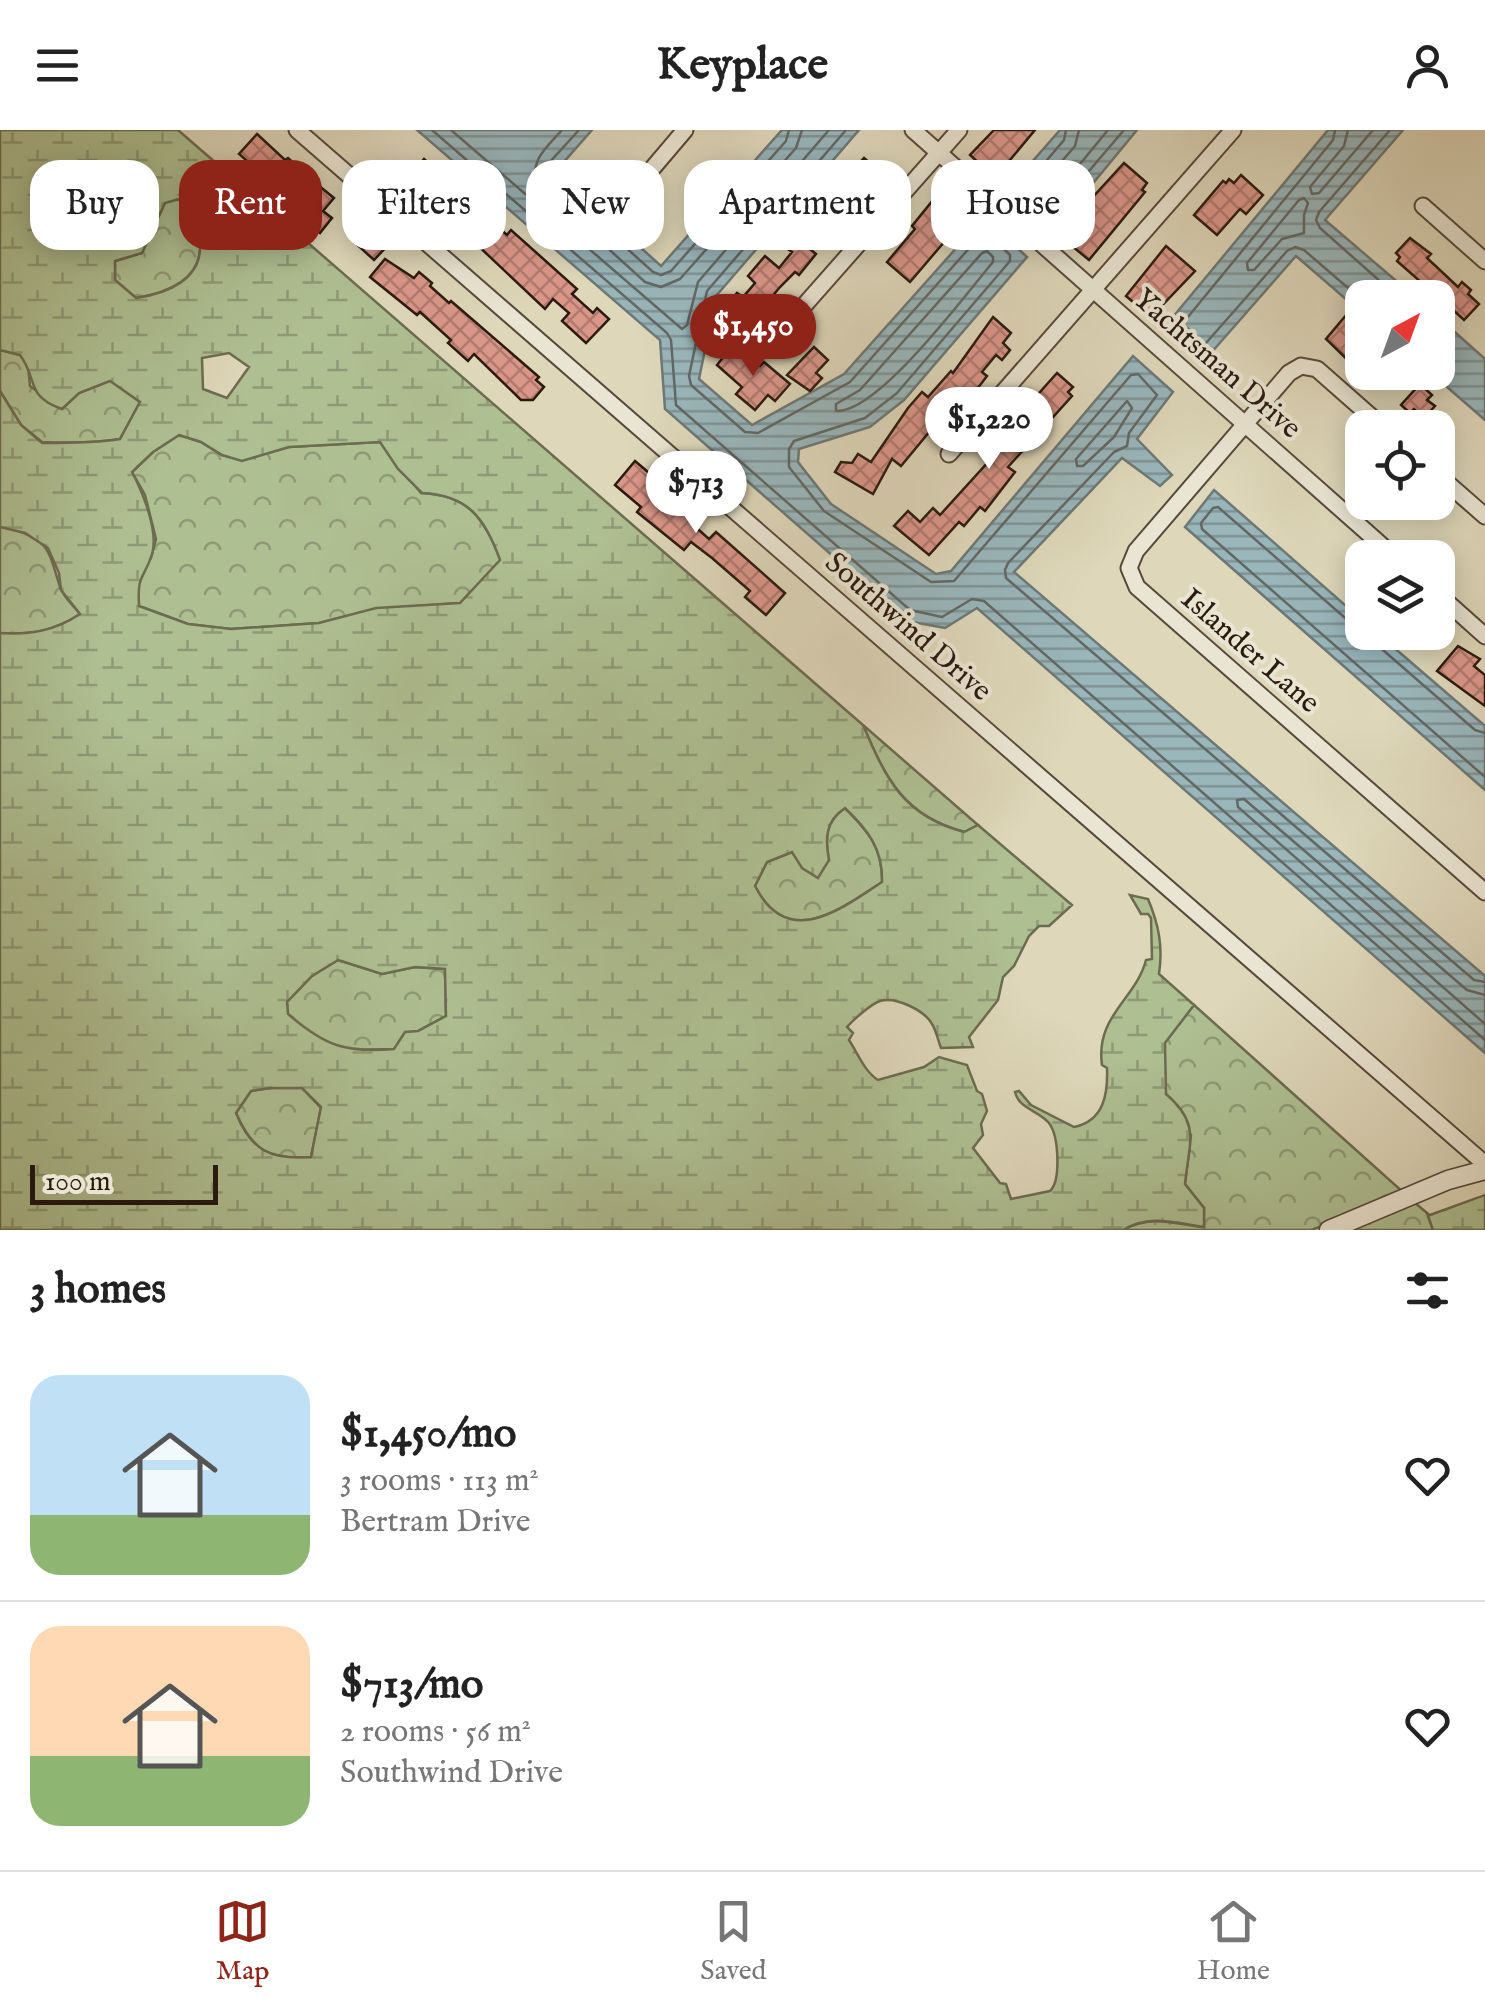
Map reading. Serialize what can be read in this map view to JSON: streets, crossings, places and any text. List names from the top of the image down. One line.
{"streets":{"street":["Yachtsman Drive","Southwind Drive","Islander Lane"]},"crossings":[["Yachtsman Drive","Islander Lane"]],"scale_bar":"100 m","north":"top right","page":{"header":"Keyplace","chip":["Buy","Rent","Filters","New","Apartment","House"],"price":["$1,450","$1,220","$713"],"scale":"100 m","heading":"3 homes","list":[{"name":"$1,450/mo","note":"3 rooms · 113 m² · Bertram Drive"},{"name":"$713/mo","note":"2 rooms · 56 m² · Southwind Drive"}],"tabs":["Map","Saved","Home"]}}
